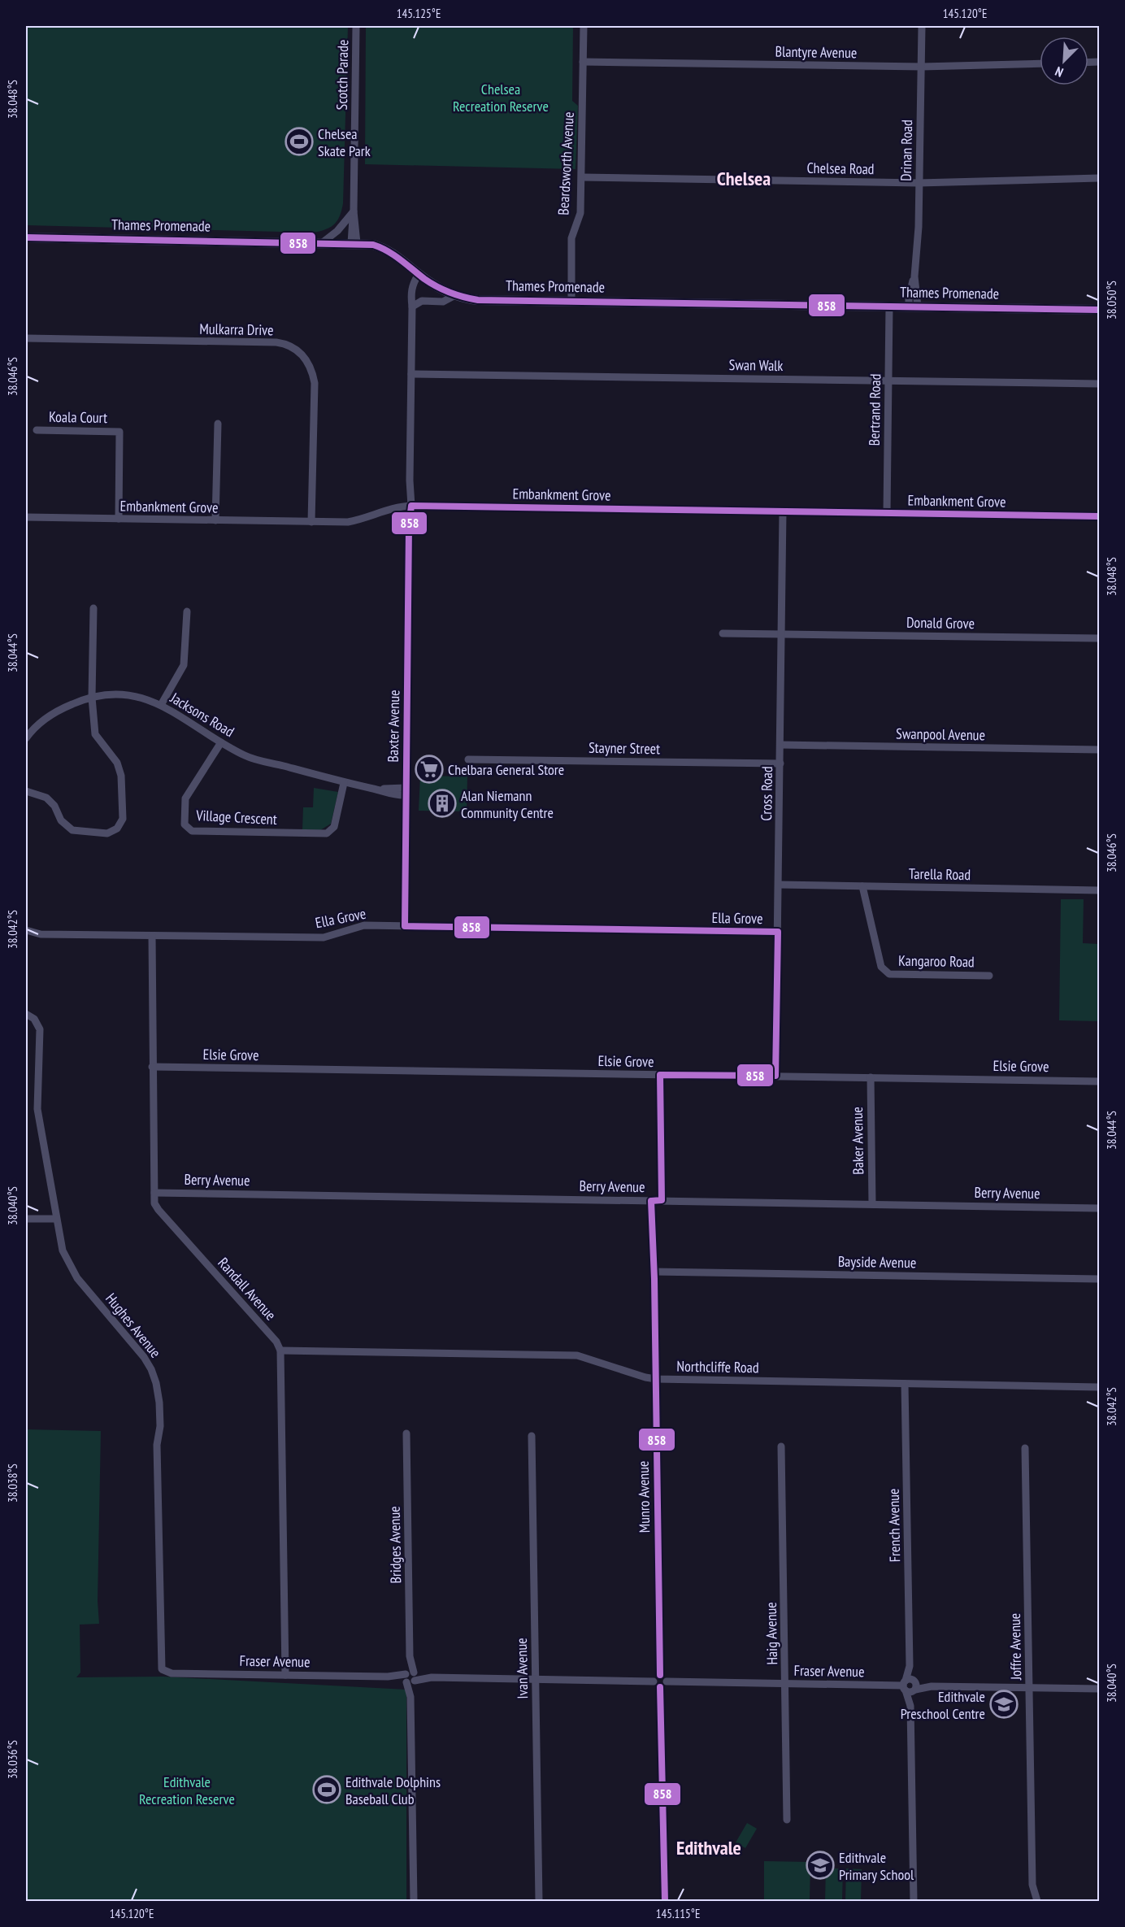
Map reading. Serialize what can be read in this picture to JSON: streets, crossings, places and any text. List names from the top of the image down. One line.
{"streets":{"main road":["Thames Promenade"],"street":["Blantyre Avenue","Scotch Parade","Drinan Road","Beardsworth Avenue","Chelsea Road","Mulkarra Drive","Swan Walk","Bertrand Road","Koala Court","Embankment Grove","Donald Grove","Jacksons Road","Baxter Avenue","Swanpool Avenue","Stayner Street","Cross Road","Village Crescent","Tarella Road","Ella Grove","Kangaroo Road","Elsie Grove","Baker Avenue","Berry Avenue","Bayside Avenue","Randall Avenue","Hughes Avenue","Northcliffe Road","Munro Avenue","French Avenue","Bridges Avenue","Haig Avenue","Joffre Avenue","Fraser Avenue","Ivan Avenue"]},"crossings":[["Blantyre Avenue","Drinan Road"],["Blantyre Avenue","Beardsworth Avenue"],["Scotch Parade","Thames Promenade"],["Drinan Road","Chelsea Road"],["Drinan Road","Thames Promenade"],["Beardsworth Avenue","Chelsea Road"],["Beardsworth Avenue","Thames Promenade"],["Thames Promenade","Bertrand Road"],["Thames Promenade","Baxter Avenue"],["Mulkarra Drive","Embankment Grove"],["Swan Walk","Bertrand Road"],["Swan Walk","Baxter Avenue"],["Bertrand Road","Embankment Grove"],["Koala Court","Embankment Grove"],["Embankment Grove","Baxter Avenue"],["Embankment Grove","Cross Road"],["Donald Grove","Cross Road"],["Jacksons Road","Baxter Avenue"],["Jacksons Road","Village Crescent"],["Baxter Avenue","Ella Grove"],["Swanpool Avenue","Cross Road"],["Stayner Street","Cross Road"],["Cross Road","Tarella Road"],["Cross Road","Ella Grove"],["Cross Road","Elsie Grove"],["Tarella Road","Kangaroo Road"],["Ella Grove","Randall Avenue"],["Elsie Grove","Baker Avenue"],["Elsie Grove","Randall Avenue"],["Baker Avenue","Berry Avenue"],["Berry Avenue","Randall Avenue"],["Berry Avenue","Munro Avenue"],["Bayside Avenue","Munro Avenue"],["Randall Avenue","Northcliffe Road"],["Hughes Avenue","Fraser Avenue"],["Northcliffe Road","Munro Avenue"],["Northcliffe Road","French Avenue"],["Munro Avenue","Fraser Avenue"],["French Avenue","Fraser Avenue"],["Bridges Avenue","Fraser Avenue"],["Haig Avenue","Fraser Avenue"],["Joffre Avenue","Fraser Avenue"],["Fraser Avenue","Ivan Avenue"]],"districts":["Chelsea","Edithvale"],"parks":["Chelsea Recreation Reserve","Edithvale Recreation Reserve"],"places":{"sports":["Chelsea Skate Park","Edithvale Dolphins Baseball Club"],"supermarket":["Chelbara General Store"],"building":["Alan Niemann Community Centre"],"school or university":["Edithvale Preschool Centre","Edithvale Primary School"]},"lines":["transit line 858"],"north":"bottom left","coordinates":["145.125°E","145.120°E","38.048°S","38.050°S","38.046°S","38.044°S","38.042°S","38.040°S","38.038°S","38.036°S","145.115°E"]}
